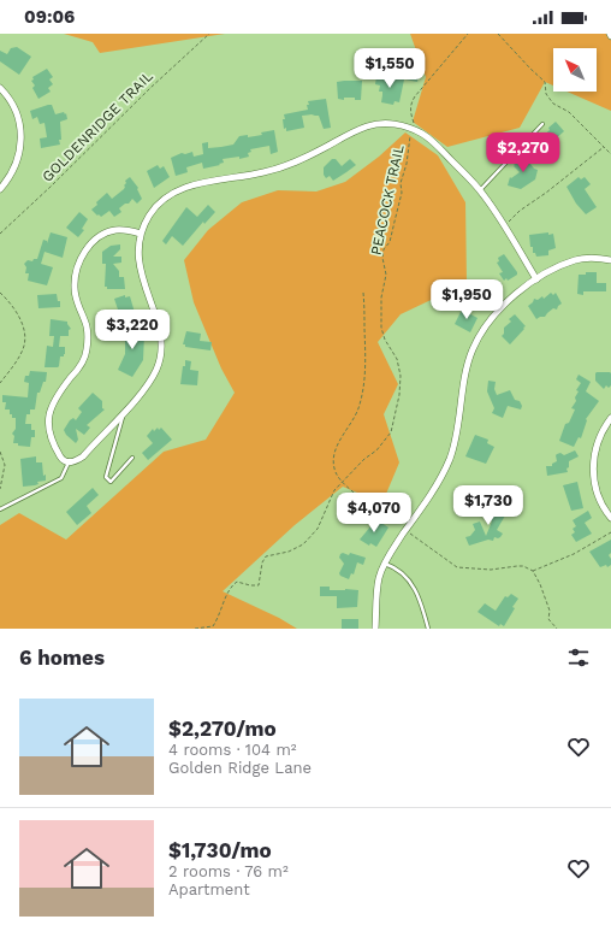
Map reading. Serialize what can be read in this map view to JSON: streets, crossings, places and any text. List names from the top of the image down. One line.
{"streets":{"path":["GOLDENRIDGE TRAIL","PEACOCK TRAIL"]},"north":"top left","page":{"status":"09:06","price":["$1,550","$2,270","$1,950","$3,220","$1,730","$4,070"],"heading":"6 homes","list":[{"name":"$2,270/mo","note":"4 rooms · 104 m² · Golden Ridge Lane"},{"name":"$1,730/mo","note":"2 rooms · 76 m² · Apartment"}]}}
